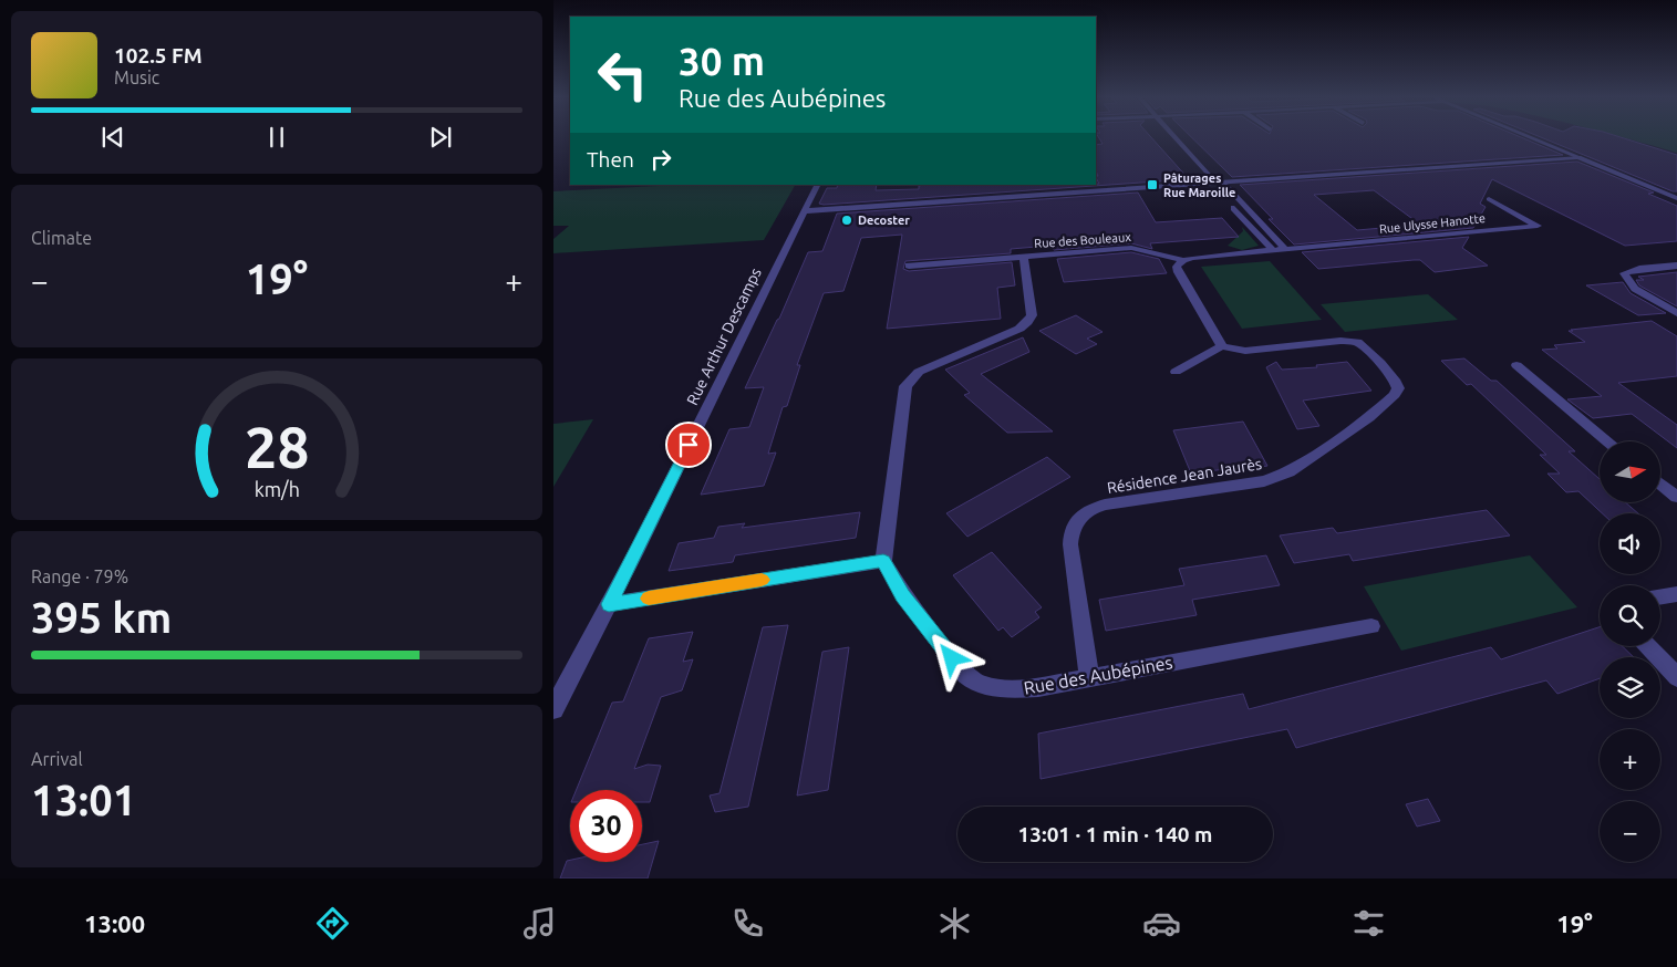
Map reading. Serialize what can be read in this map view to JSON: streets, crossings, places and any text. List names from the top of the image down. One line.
{"streets":{"street":["Rue Ulysse Hanotte","Rue des Bouleaux","Rue Arthur Descamps","Résidence Jean Jaurès","Rue des Aubépines"]},"crossings":[["Rue Ulysse Hanotte","Rue des Bouleaux"],["Rue des Bouleaux","Rue des Aubépines"],["Résidence Jean Jaurès","Rue des Aubépines"]],"places":{"transit":["Pâturages Rue Maroille"],"other":["Decoster"]},"north":"right","page":{"turn":["30 m","Rue des Aubépines"],"song":["102.5 FM","Music"],"then":"Then","tile":["Climate",["Range · 79%","395 km"],["Arrival","13:01"]],"heat":["−","19°","+"],"map_buttons":["+","−"],"limit":"30","trip":"13:01 · 1 min · 140 m","tabs":["13:00","19°"],"gauge":["28","km/h"]}}
